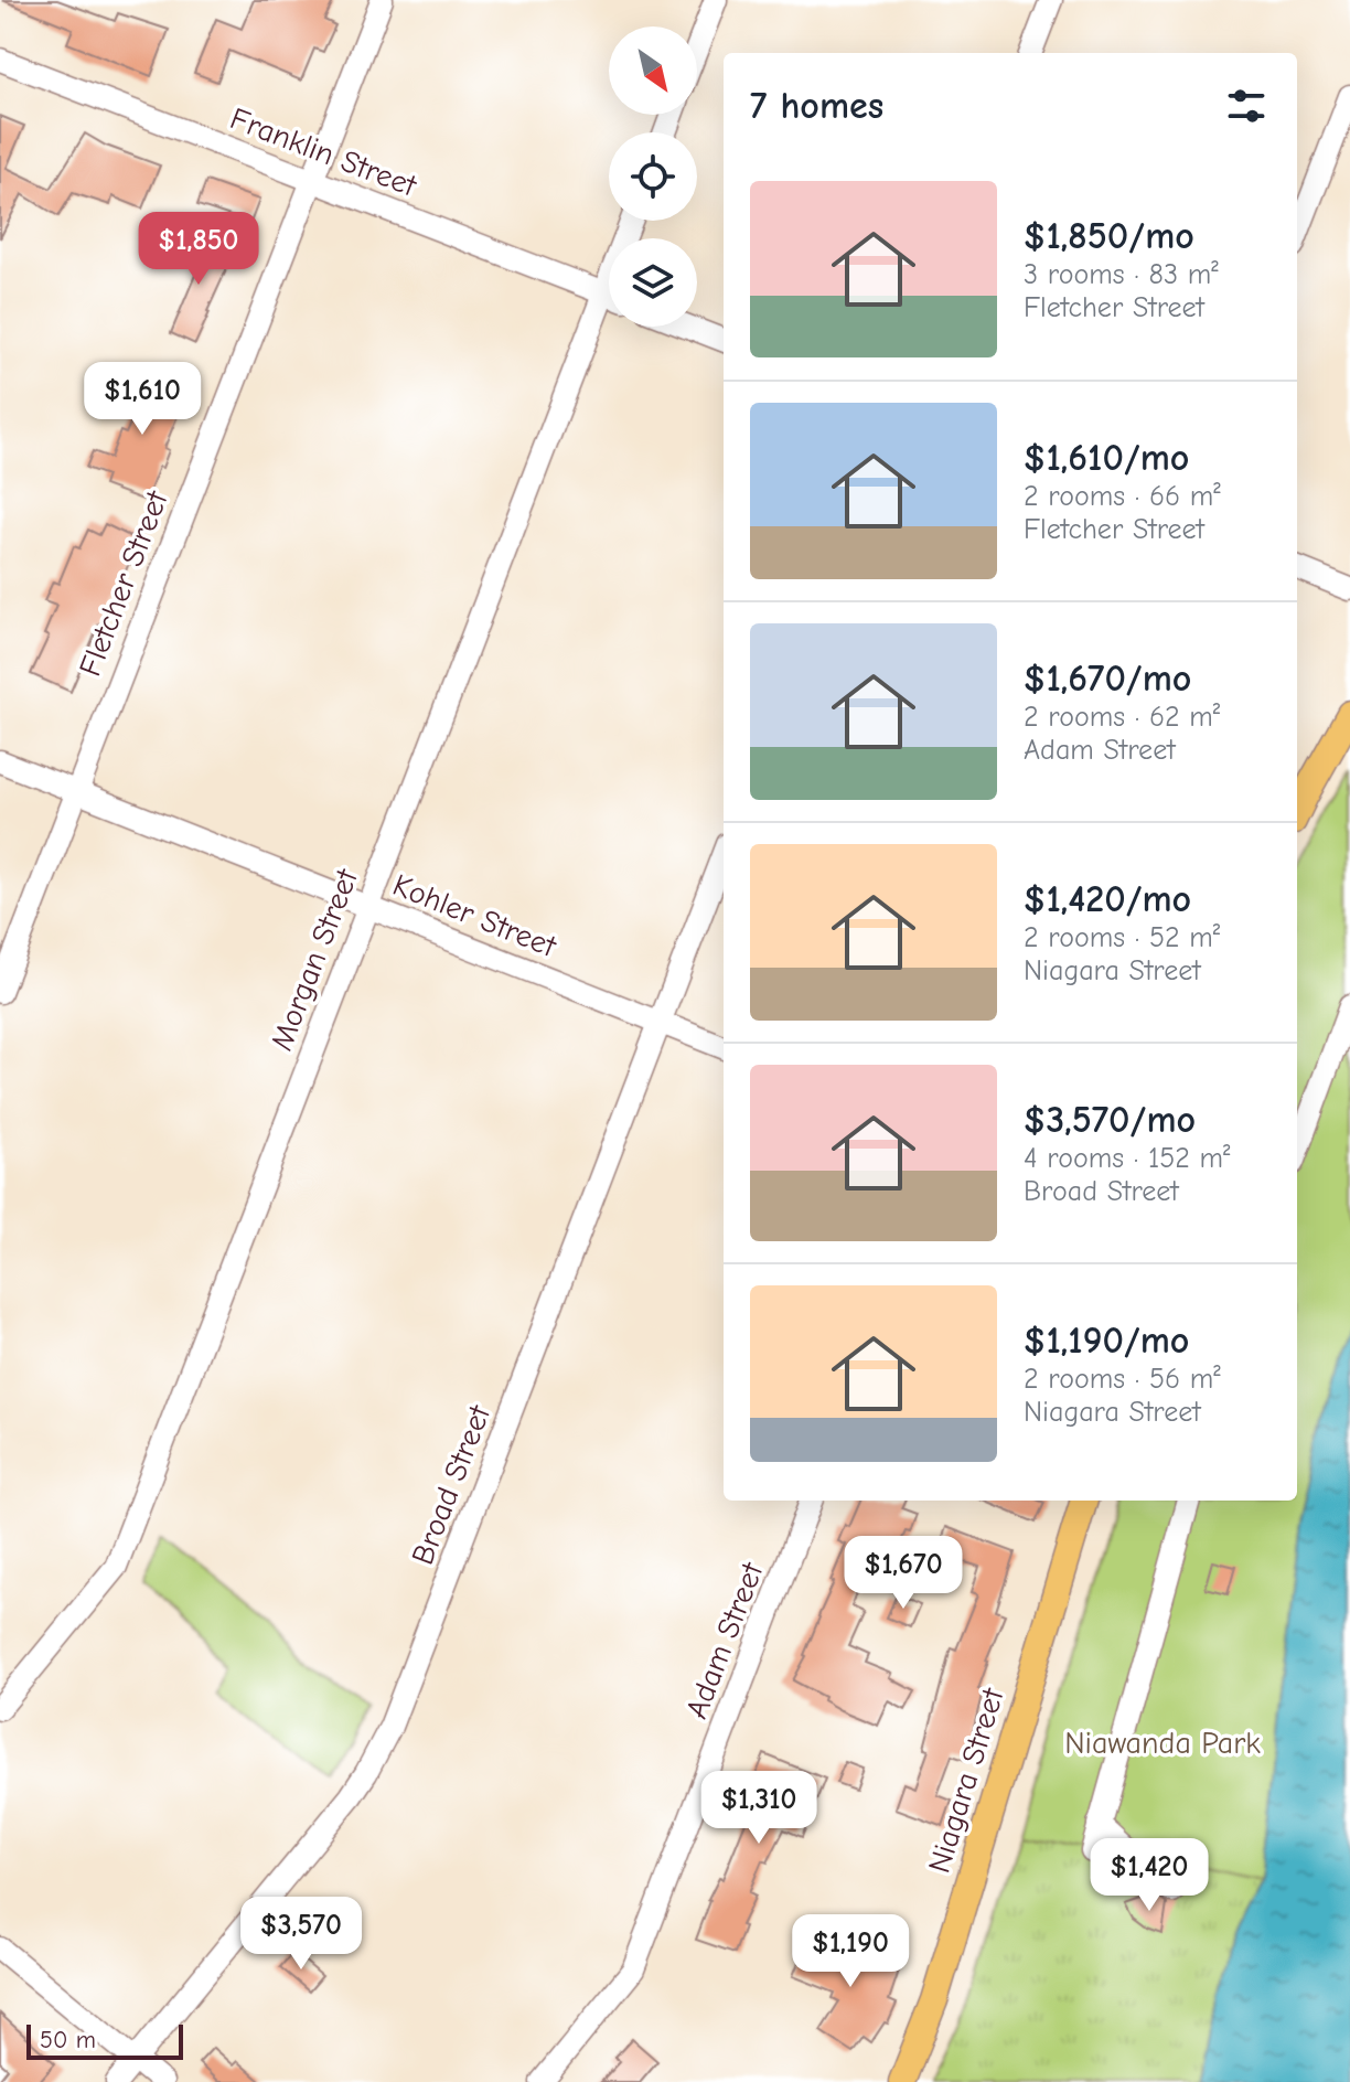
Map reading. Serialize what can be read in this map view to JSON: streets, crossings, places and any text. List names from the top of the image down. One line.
{"streets":{"main road":["Niagara Street"],"street":["Franklin Street","Fletcher Street","Kohler Street","Morgan Street","Broad Street","Adam Street"]},"crossings":[["Franklin Street","Fletcher Street"],["Fletcher Street","Kohler Street"],["Kohler Street","Morgan Street"],["Kohler Street","Broad Street"]],"parks":["Niawanda Park"],"scale_bar":"50 m","north":"bottom right","page":{"heading":"7 homes","list":[{"name":"$1,850/mo","note":"3 rooms · 83 m² · Fletcher Street"},{"name":"$1,610/mo","note":"2 rooms · 66 m² · Fletcher Street"},{"name":"$1,670/mo","note":"2 rooms · 62 m² · Adam Street"},{"name":"$1,420/mo","note":"2 rooms · 52 m² · Niagara Street"},{"name":"$3,570/mo","note":"4 rooms · 152 m² · Broad Street"},{"name":"$1,190/mo","note":"2 rooms · 56 m² · Niagara Street"}],"price":["$1,850","$1,610","$1,670","$1,310","$1,420","$3,570","$1,190"],"scale":"50 m"}}
